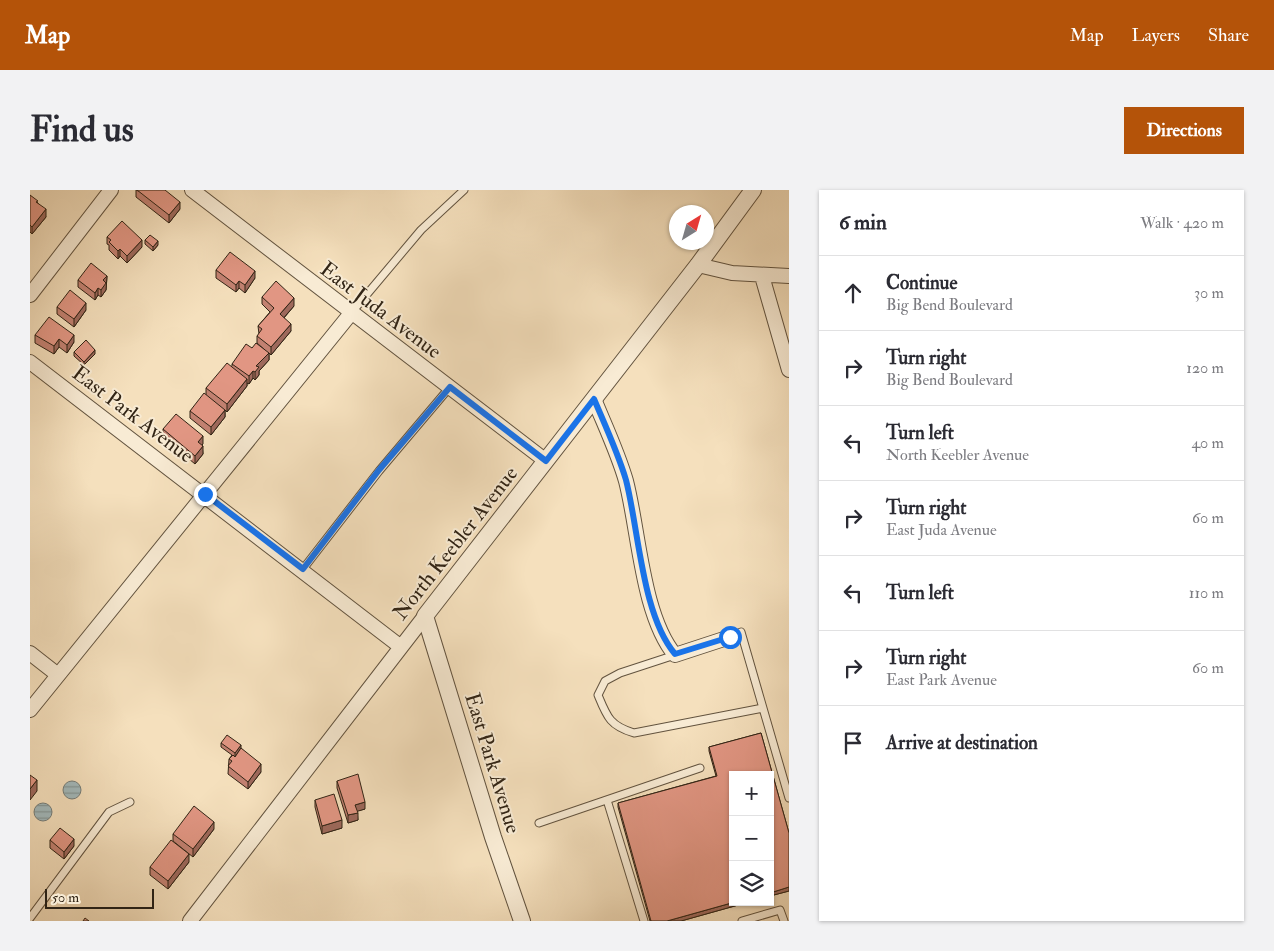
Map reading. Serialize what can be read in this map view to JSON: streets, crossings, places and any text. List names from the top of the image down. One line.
{"streets":{"street":["East Juda Avenue","East Park Avenue","North Keebler Avenue"]},"crossings":[["East Juda Avenue","North Keebler Avenue"],["East Park Avenue","North Keebler Avenue"]],"scale_bar":"50 m","north":"top right","page":{"header":"Map","nav":["Map","Layers","Share"],"buttons":"Directions","title":"Find us","heading":["6 min","Walk · 420 m"],"list":[["Continue","Big Bend Boulevard","30 m"],["Turn right","Big Bend Boulevard","120 m"],["Turn left","North Keebler Avenue","40 m"],["Turn right","East Juda Avenue","60 m"],["Turn left","110 m"],["Turn right","East Park Avenue","60 m"],"Arrive at destination"],"map_buttons":["+","−"],"scale":"50 m"}}
